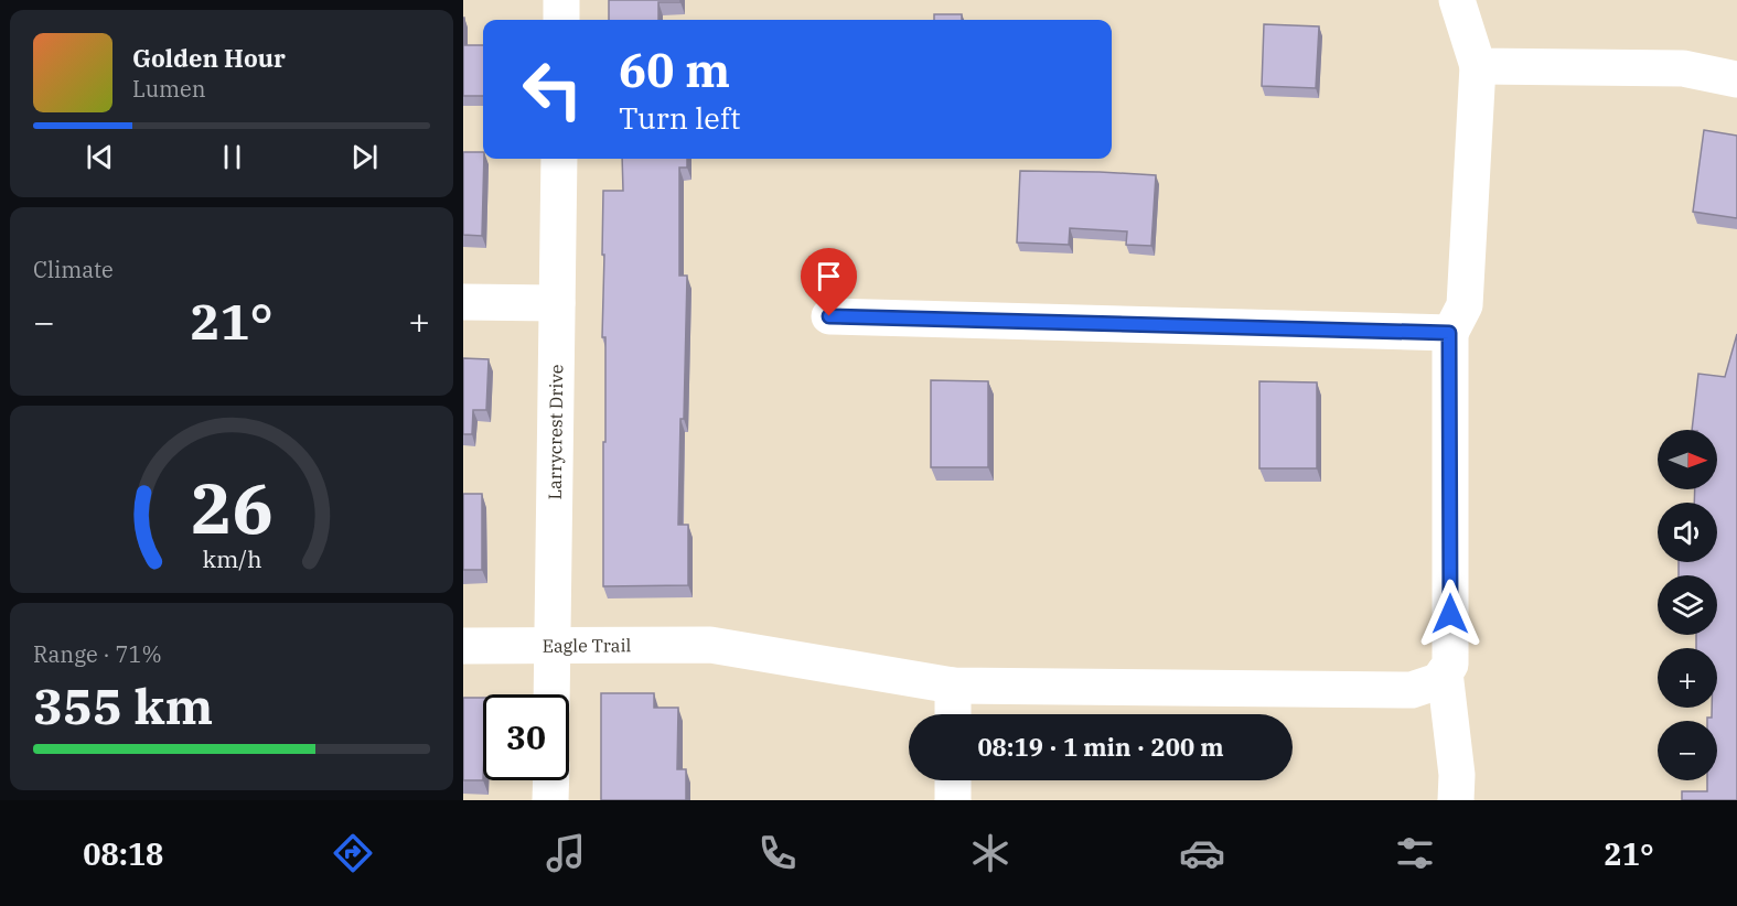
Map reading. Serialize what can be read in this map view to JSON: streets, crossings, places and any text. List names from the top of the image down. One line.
{"streets":{"street":["Larrycrest Drive","Eagle Trail"]},"crossings":[["Larrycrest Drive","Eagle Trail"]],"north":"right","page":{"turn":["60 m","Turn left"],"song":["Golden Hour","Lumen"],"tile":["Climate",["Range · 71%","355 km"]],"heat":["−","21°","+"],"map_buttons":["+","−"],"limit":"30","trip":"08:19 · 1 min · 200 m","tabs":["08:18","21°"],"gauge":["26","km/h"]}}
